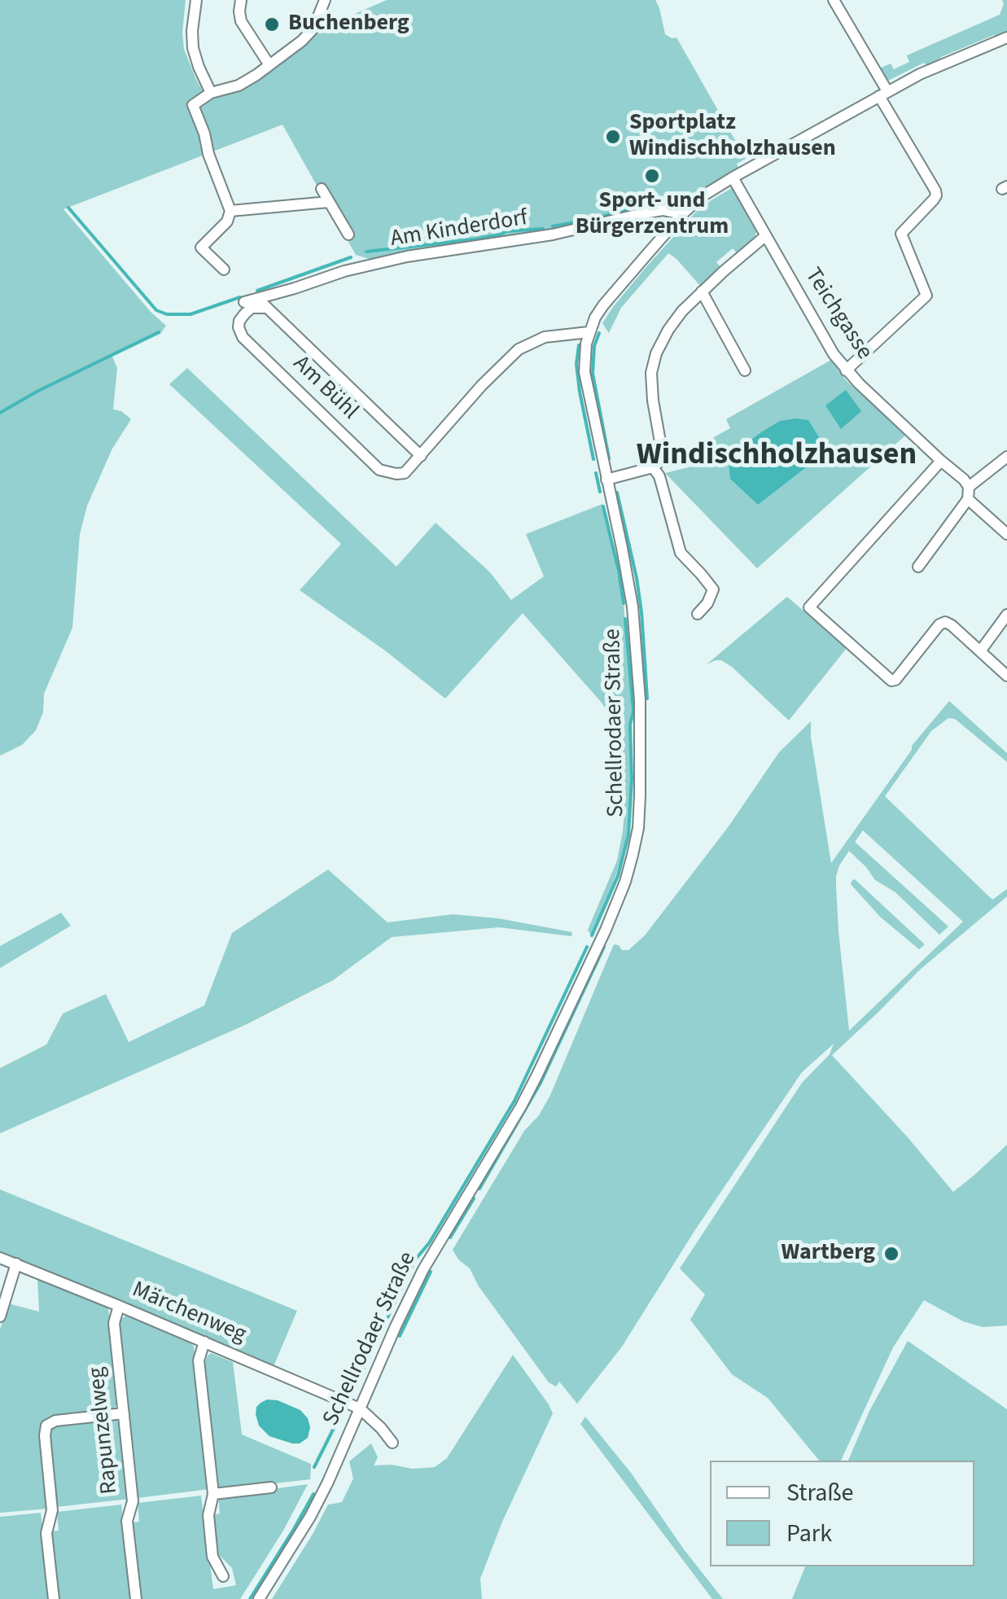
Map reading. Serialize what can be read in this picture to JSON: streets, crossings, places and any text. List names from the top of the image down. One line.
{"streets":{"street":["Am Kinderdorf","Teichgasse","Am Bühl","Schellrodaer Straße","Märchenweg","Rapunzelweg"]},"crossings":[["Am Kinderdorf","Am Bühl"],["Am Kinderdorf","Schellrodaer Straße"],["Teichgasse","Schellrodaer Straße"],["Am Bühl","Schellrodaer Straße"],["Schellrodaer Straße","Märchenweg"],["Märchenweg","Rapunzelweg"]],"districts":["Windischholzhausen"],"places":["Buchenberg","Sportplatz Windischholzhausen","Sport- und Bürgerzentrum","Wartberg"],"legend":["Straße","Park"]}
